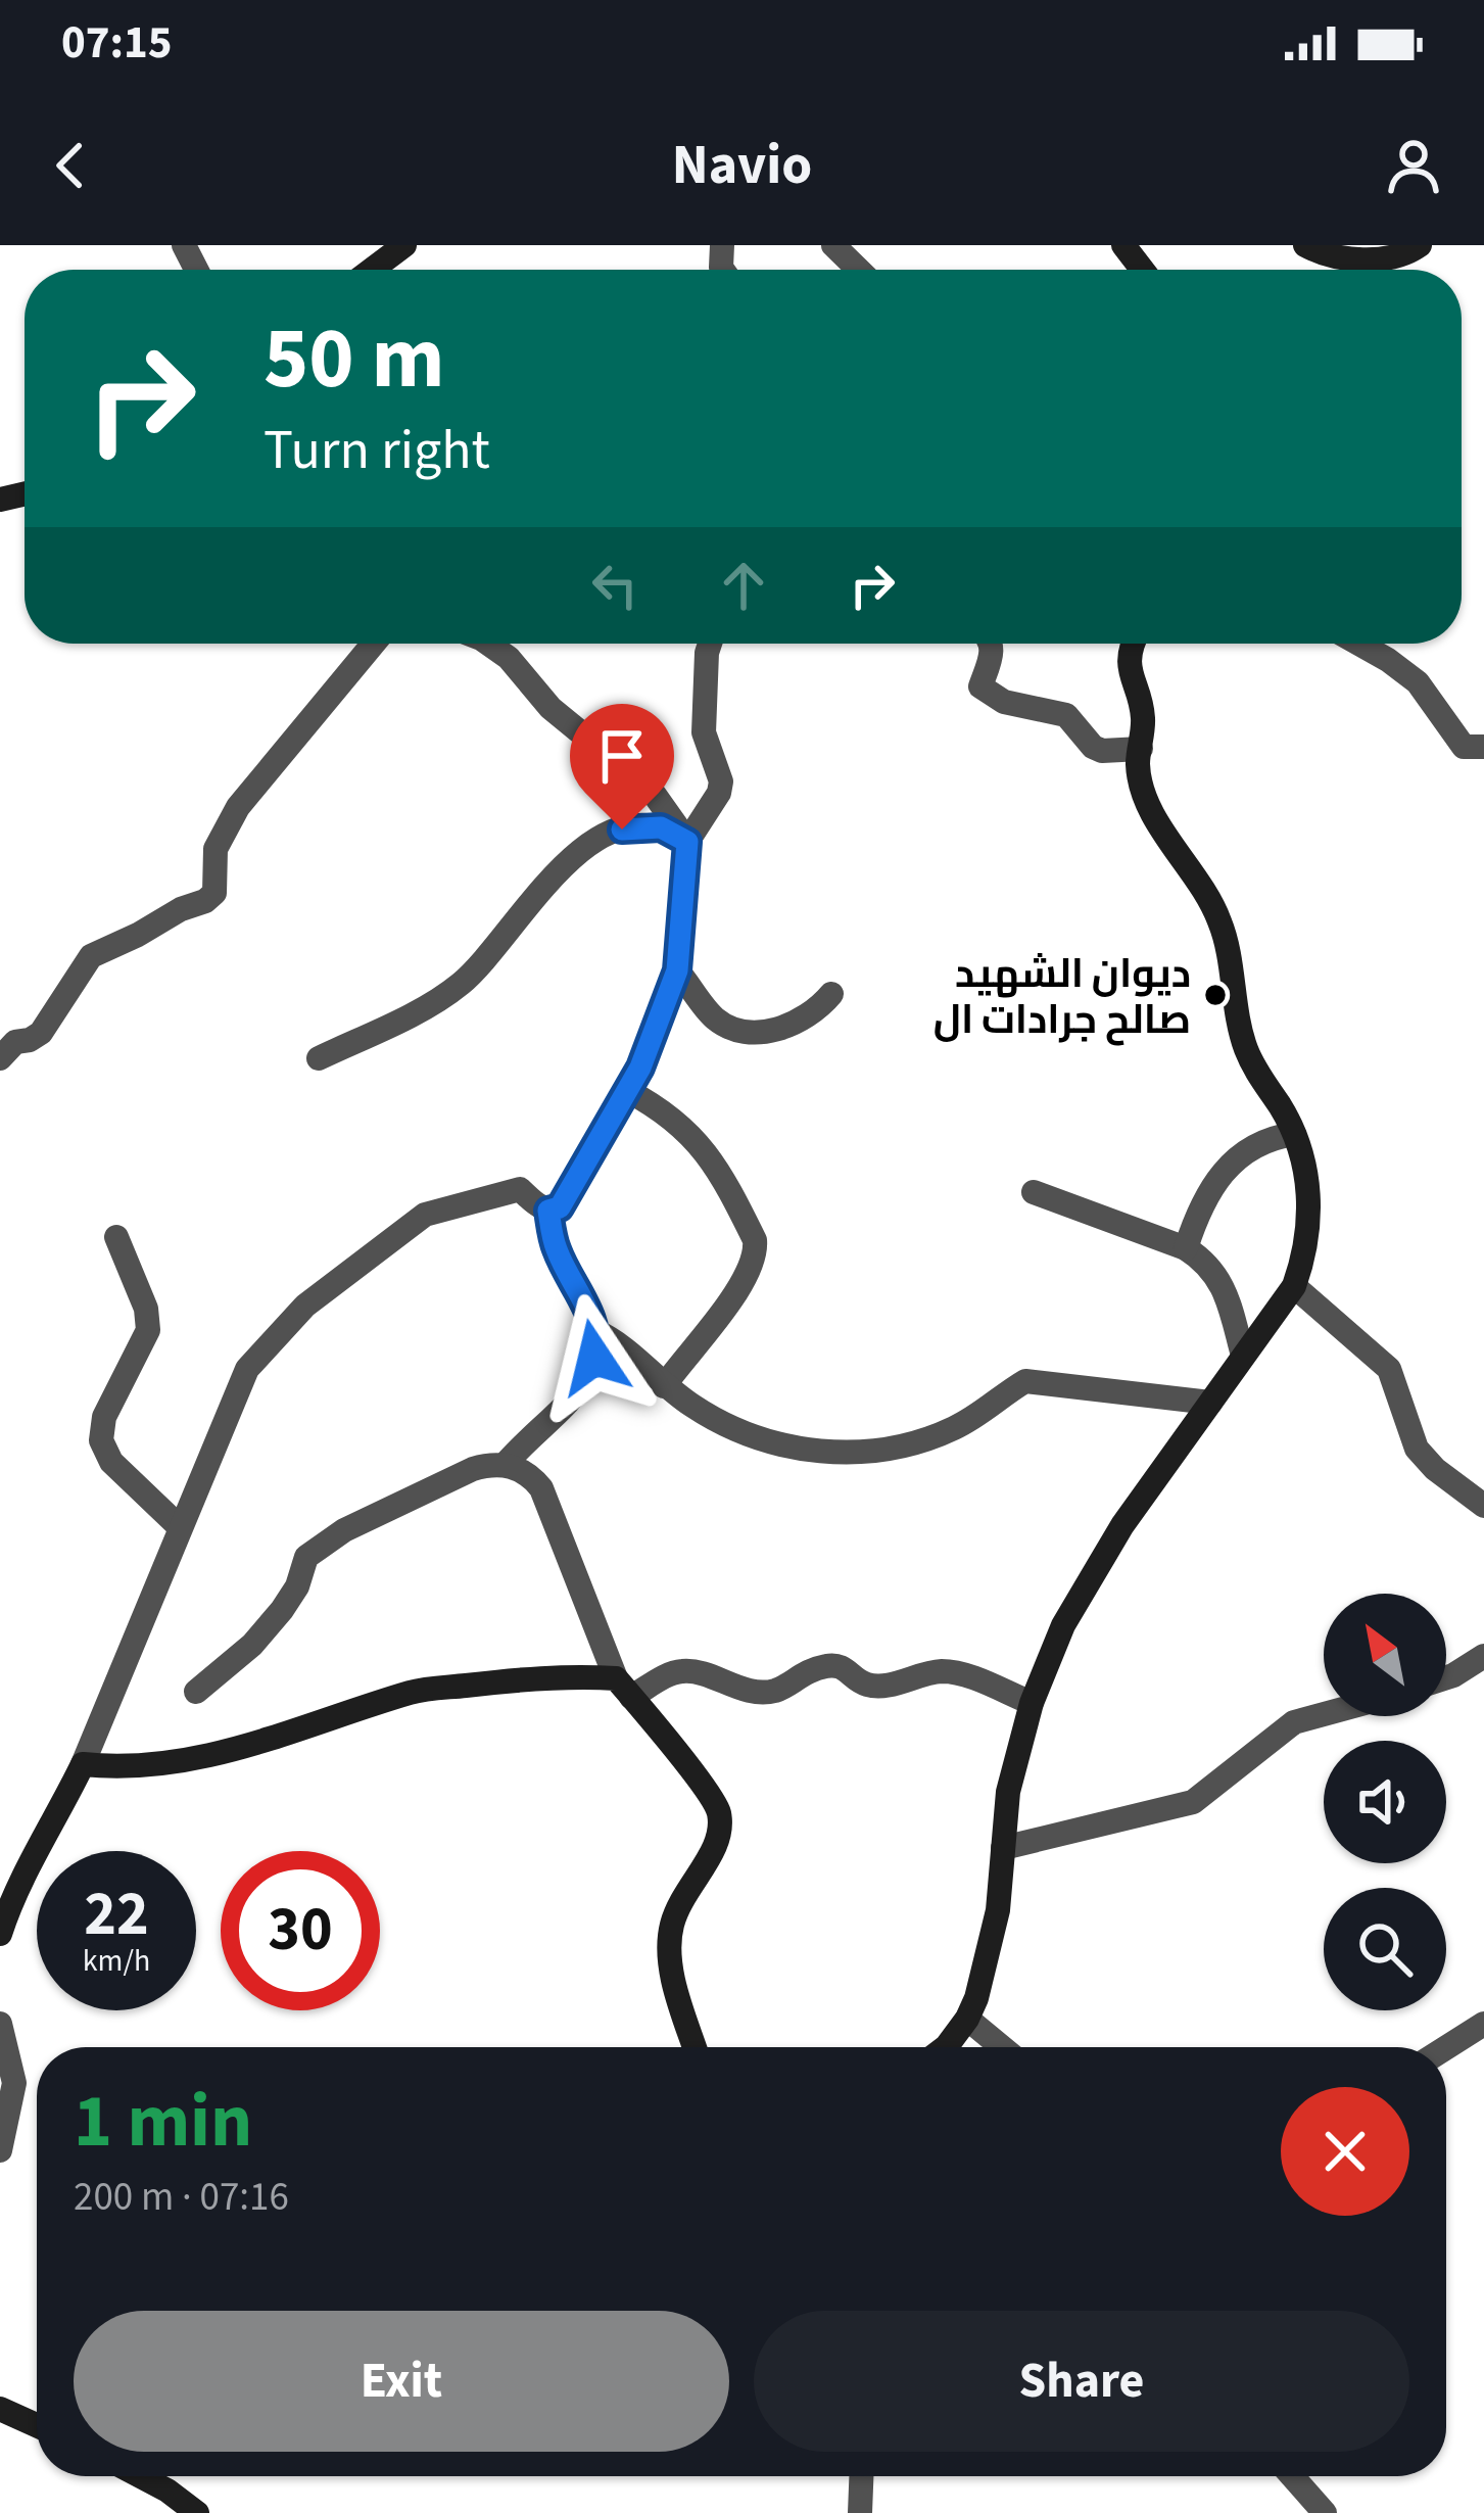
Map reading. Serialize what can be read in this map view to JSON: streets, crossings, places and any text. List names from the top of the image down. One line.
{"places":["ديوان الشهيد صالح جرادات ال"],"north":"top left","page":{"status":"07:15","header":"Navio","turn":["50 m","Turn right"],"speed":"22 km/h","limit":"30","heading":["1 min","200 m · 07:16"],"buttons":["Exit","Share"]}}
